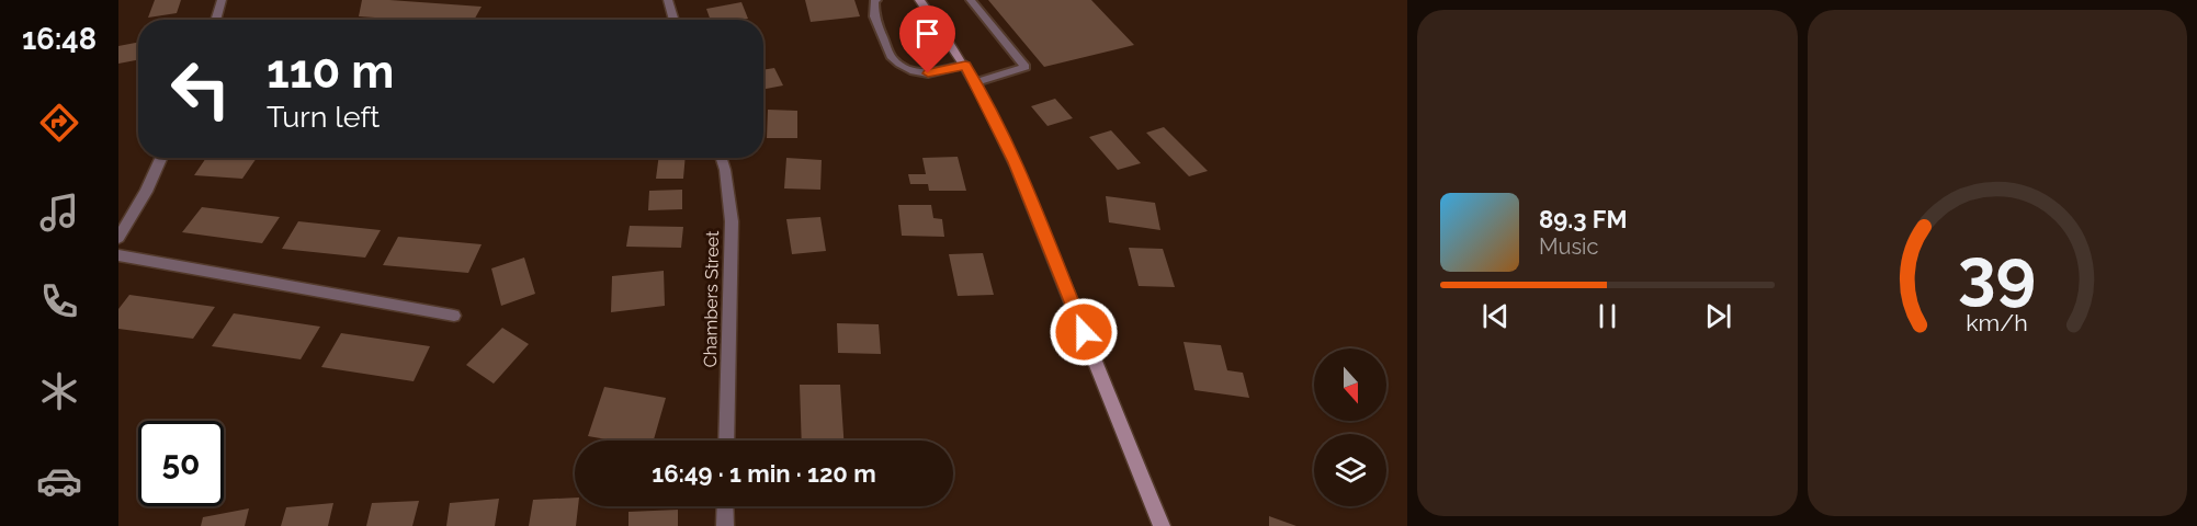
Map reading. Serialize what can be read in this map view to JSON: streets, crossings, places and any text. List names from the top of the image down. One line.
{"streets":{"street":["Chambers Street"]},"north":"bottom","page":{"tabs":"16:48","turn":["110 m","Turn left"],"song":["89.3 FM","Music"],"limit":"50","trip":"16:49 · 1 min · 120 m","gauge":["39","km/h"]}}
